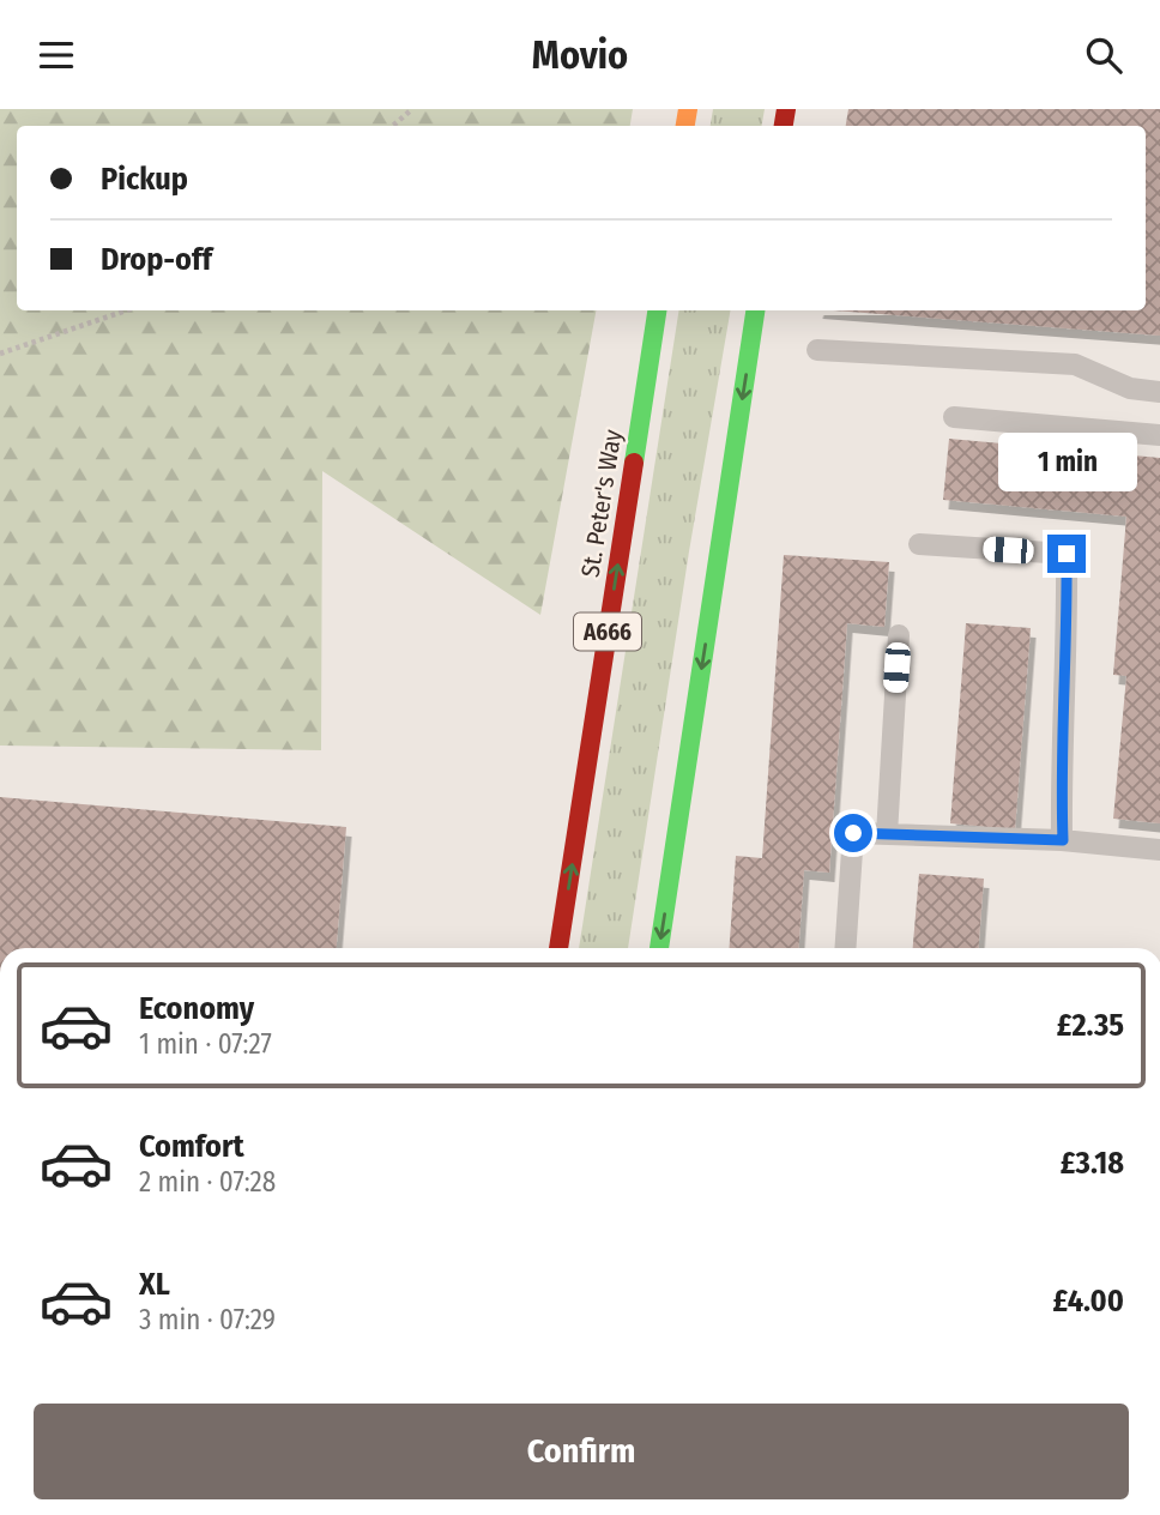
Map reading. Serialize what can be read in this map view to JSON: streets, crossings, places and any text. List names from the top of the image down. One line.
{"streets":{"highway":["St. Peter's Way","A666"]},"page":{"header":"Movio","banner":["Pickup","Drop-off"],"bubble":"1 min","list":[{"name":"Economy","note":"1 min · 07:27","value":"£2.35"},{"name":"Comfort","note":"2 min · 07:28","value":"£3.18"},{"name":"XL","note":"3 min · 07:29","value":"£4.00"}],"buttons":"Confirm"}}
